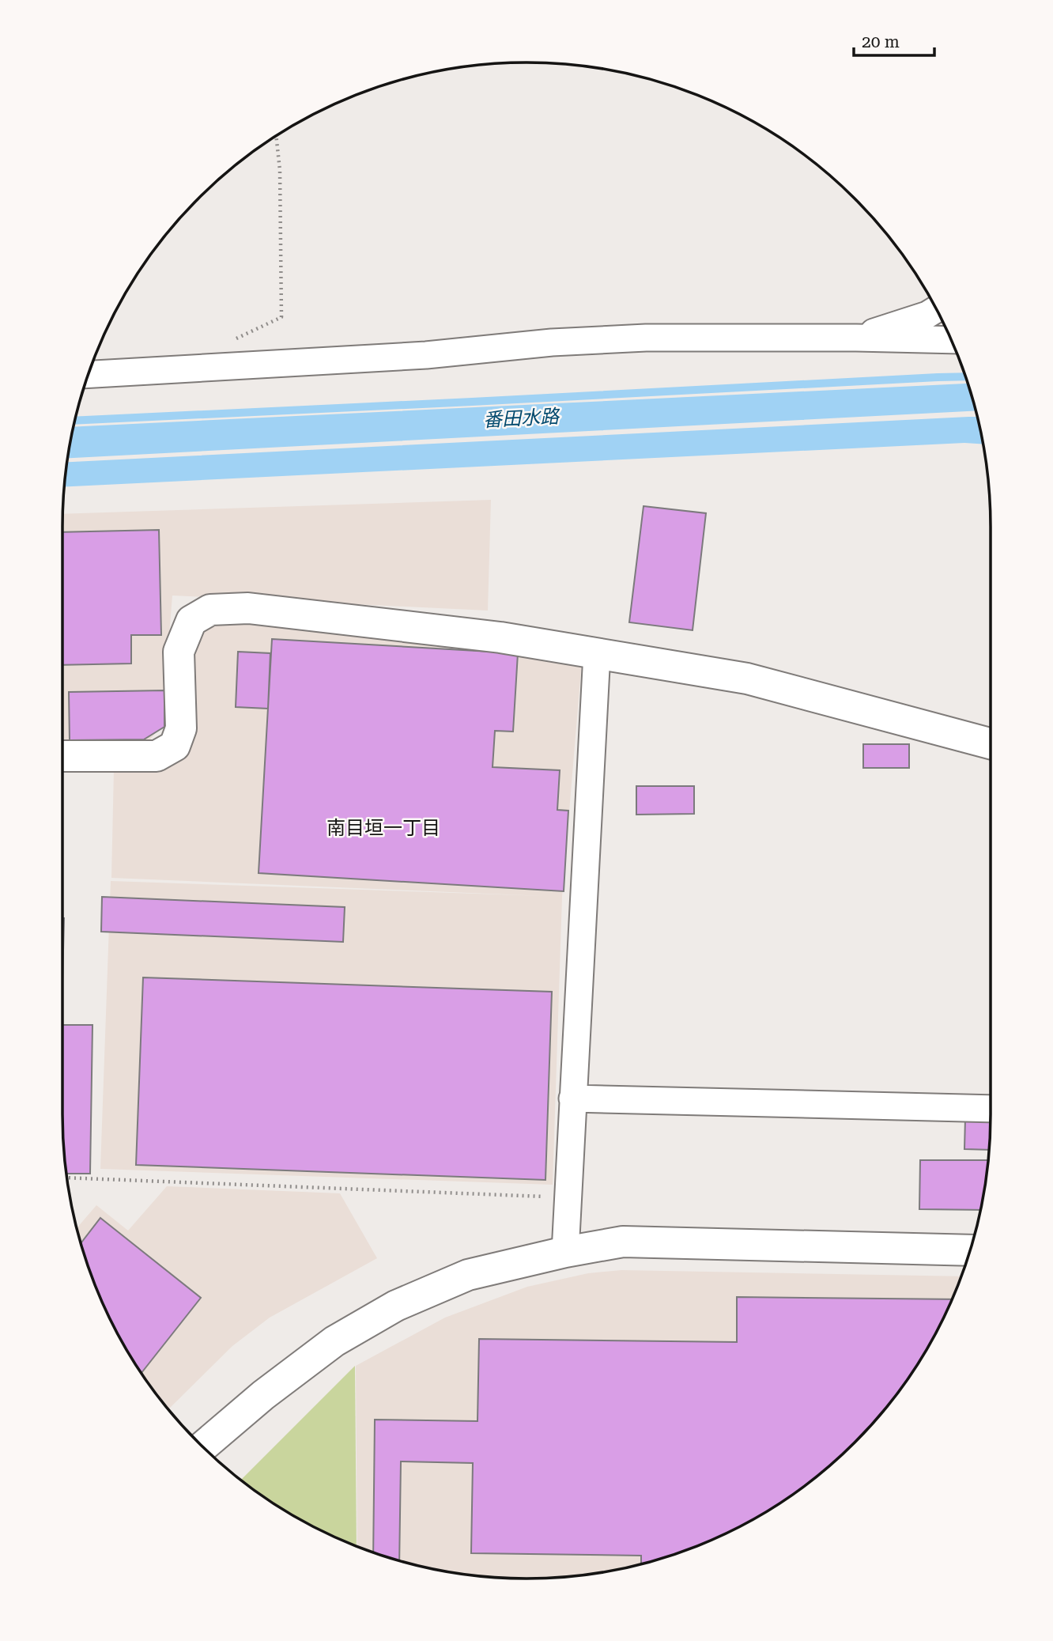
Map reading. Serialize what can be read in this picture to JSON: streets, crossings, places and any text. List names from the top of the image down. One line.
{"districts":["南目垣一丁目"],"water":["番田水路"],"scale_bar":"20 m"}
